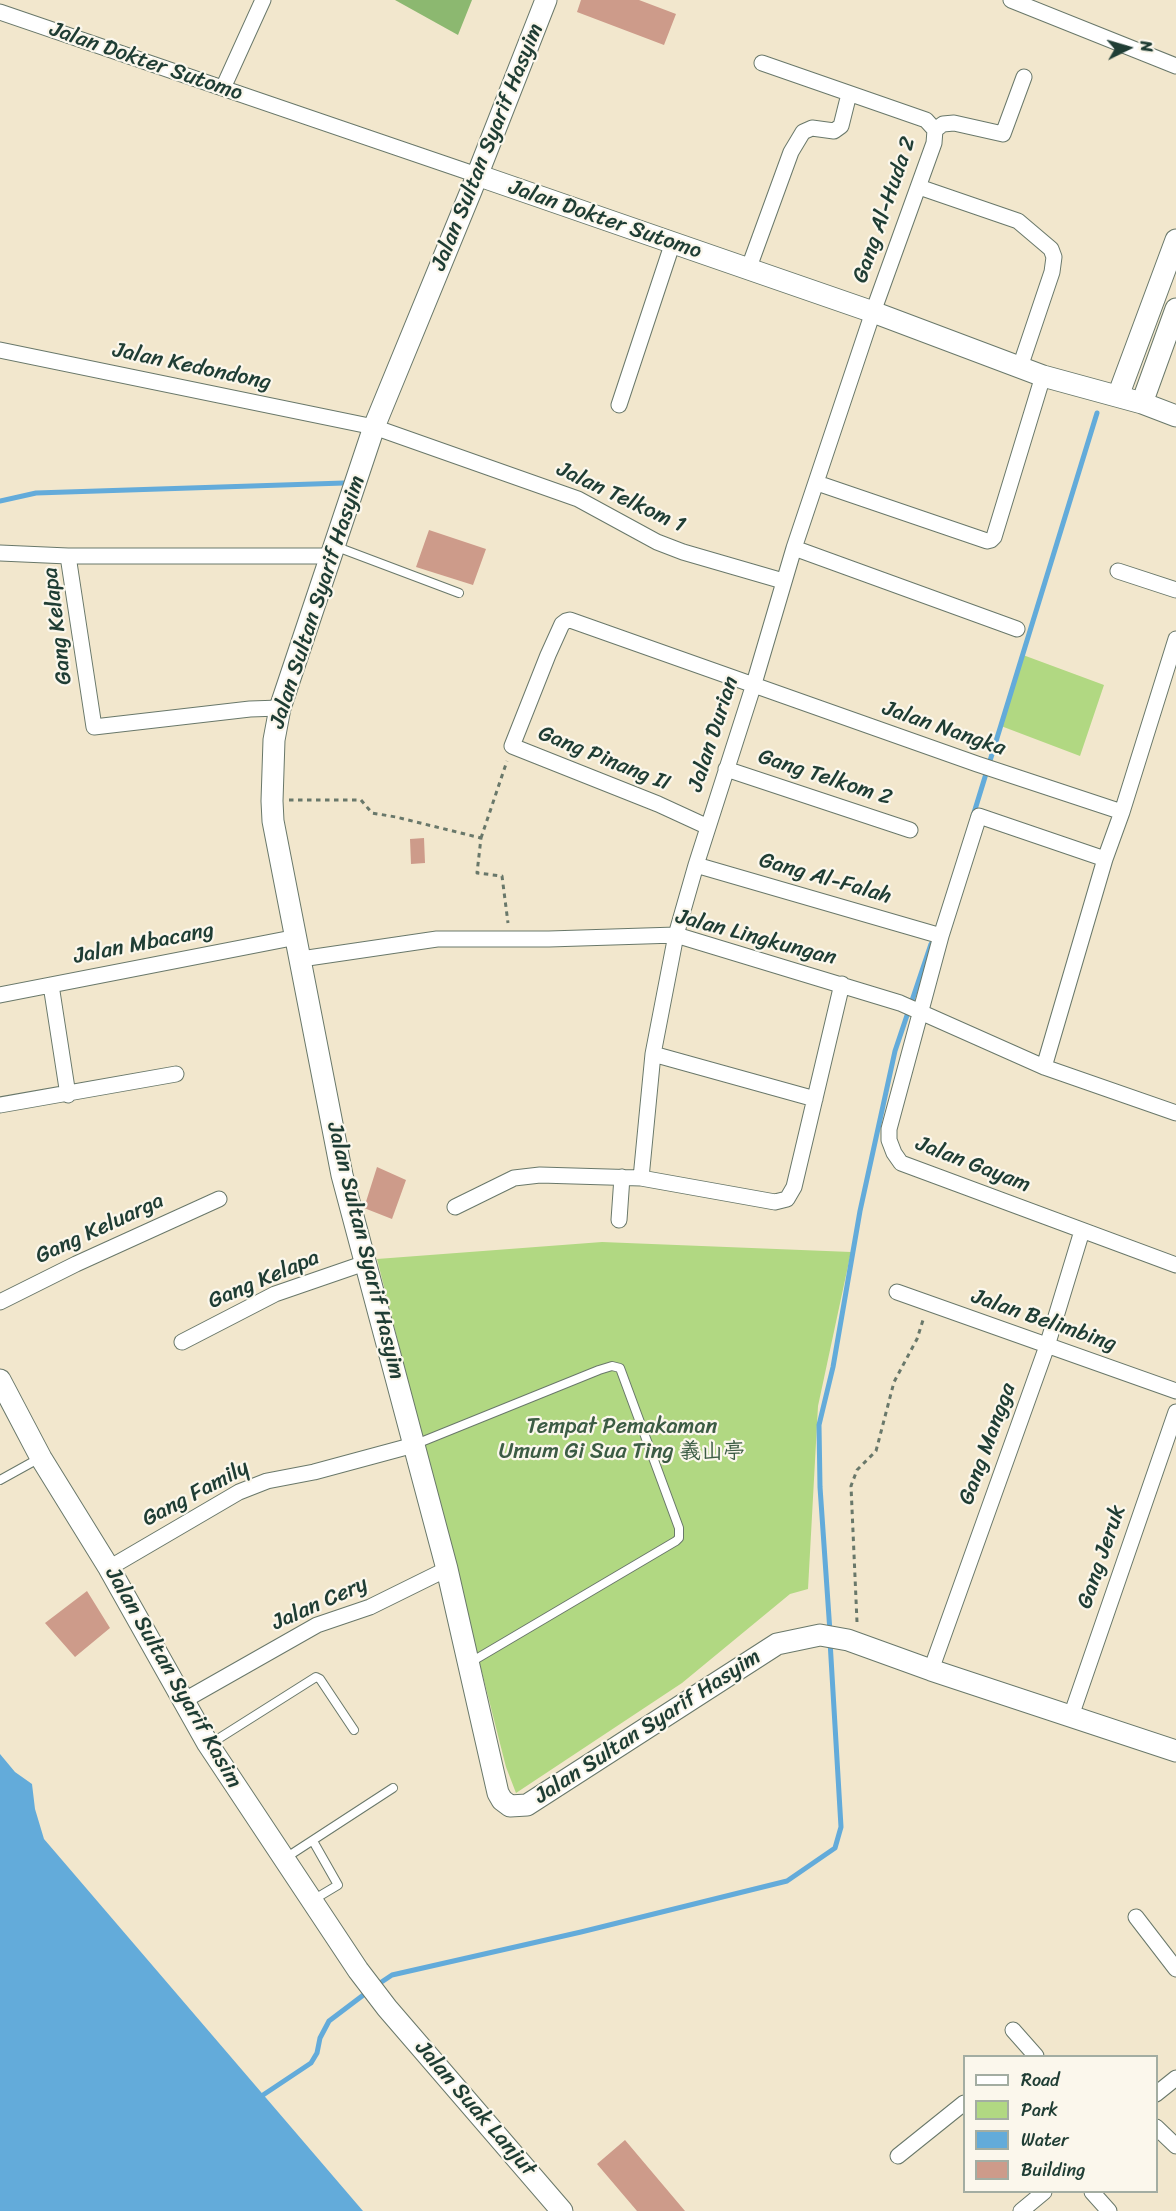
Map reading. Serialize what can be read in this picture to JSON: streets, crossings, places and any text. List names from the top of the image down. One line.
{"streets":{"street":["Jalan Dokter Sutomo","Jalan Sultan Syarif Hasyim","Gang Al-Huda 2","Jalan Kedondong","Jalan Telkom 1","Gang Kelapa","Jalan Nangka","Jalan Durian","Gang Pinang II","Gang Telkom 2","Gang Al-Falah","Jalan Lingkungan","Jalan Mbacang","Jalan Gayam","Gang Keluarga","Jalan Belimbing","Gang Mangga","Gang Family","Gang Jeruk","Jalan Cery","Jalan Sultan Syarif Kasim","Jalan Suak Lanjut"]},"crossings":[["Jalan Dokter Sutomo","Jalan Sultan Syarif Hasyim"],["Jalan Dokter Sutomo","Gang Al-Huda 2"],["Jalan Dokter Sutomo","Jalan Durian"],["Jalan Sultan Syarif Hasyim","Jalan Kedondong"],["Jalan Sultan Syarif Hasyim","Jalan Telkom 1"],["Jalan Sultan Syarif Hasyim","Gang Kelapa"],["Jalan Sultan Syarif Hasyim","Jalan Lingkungan"],["Jalan Sultan Syarif Hasyim","Jalan Mbacang"],["Jalan Sultan Syarif Hasyim","Gang Mangga"],["Jalan Sultan Syarif Hasyim","Gang Family"],["Jalan Sultan Syarif Hasyim","Gang Jeruk"],["Jalan Sultan Syarif Hasyim","Jalan Cery"],["Gang Al-Huda 2","Jalan Durian"],["Jalan Kedondong","Jalan Telkom 1"],["Jalan Telkom 1","Jalan Durian"],["Jalan Nangka","Jalan Durian"],["Jalan Nangka","Gang Pinang II"],["Jalan Durian","Gang Pinang II"],["Jalan Durian","Gang Telkom 2"],["Jalan Durian","Gang Al-Falah"],["Jalan Durian","Jalan Lingkungan"],["Gang Al-Falah","Jalan Gayam"],["Jalan Lingkungan","Jalan Gayam"],["Jalan Gayam","Gang Mangga"],["Jalan Belimbing","Gang Mangga"],["Gang Family","Jalan Sultan Syarif Kasim"],["Jalan Cery","Jalan Sultan Syarif Kasim"],["Jalan Sultan Syarif Kasim","Jalan Suak Lanjut"]],"parks":["Tempat Pemakaman Umum Gi Sua Ting 義山亭"],"legend":["Road","Park","Water","Building"],"north":"right"}
